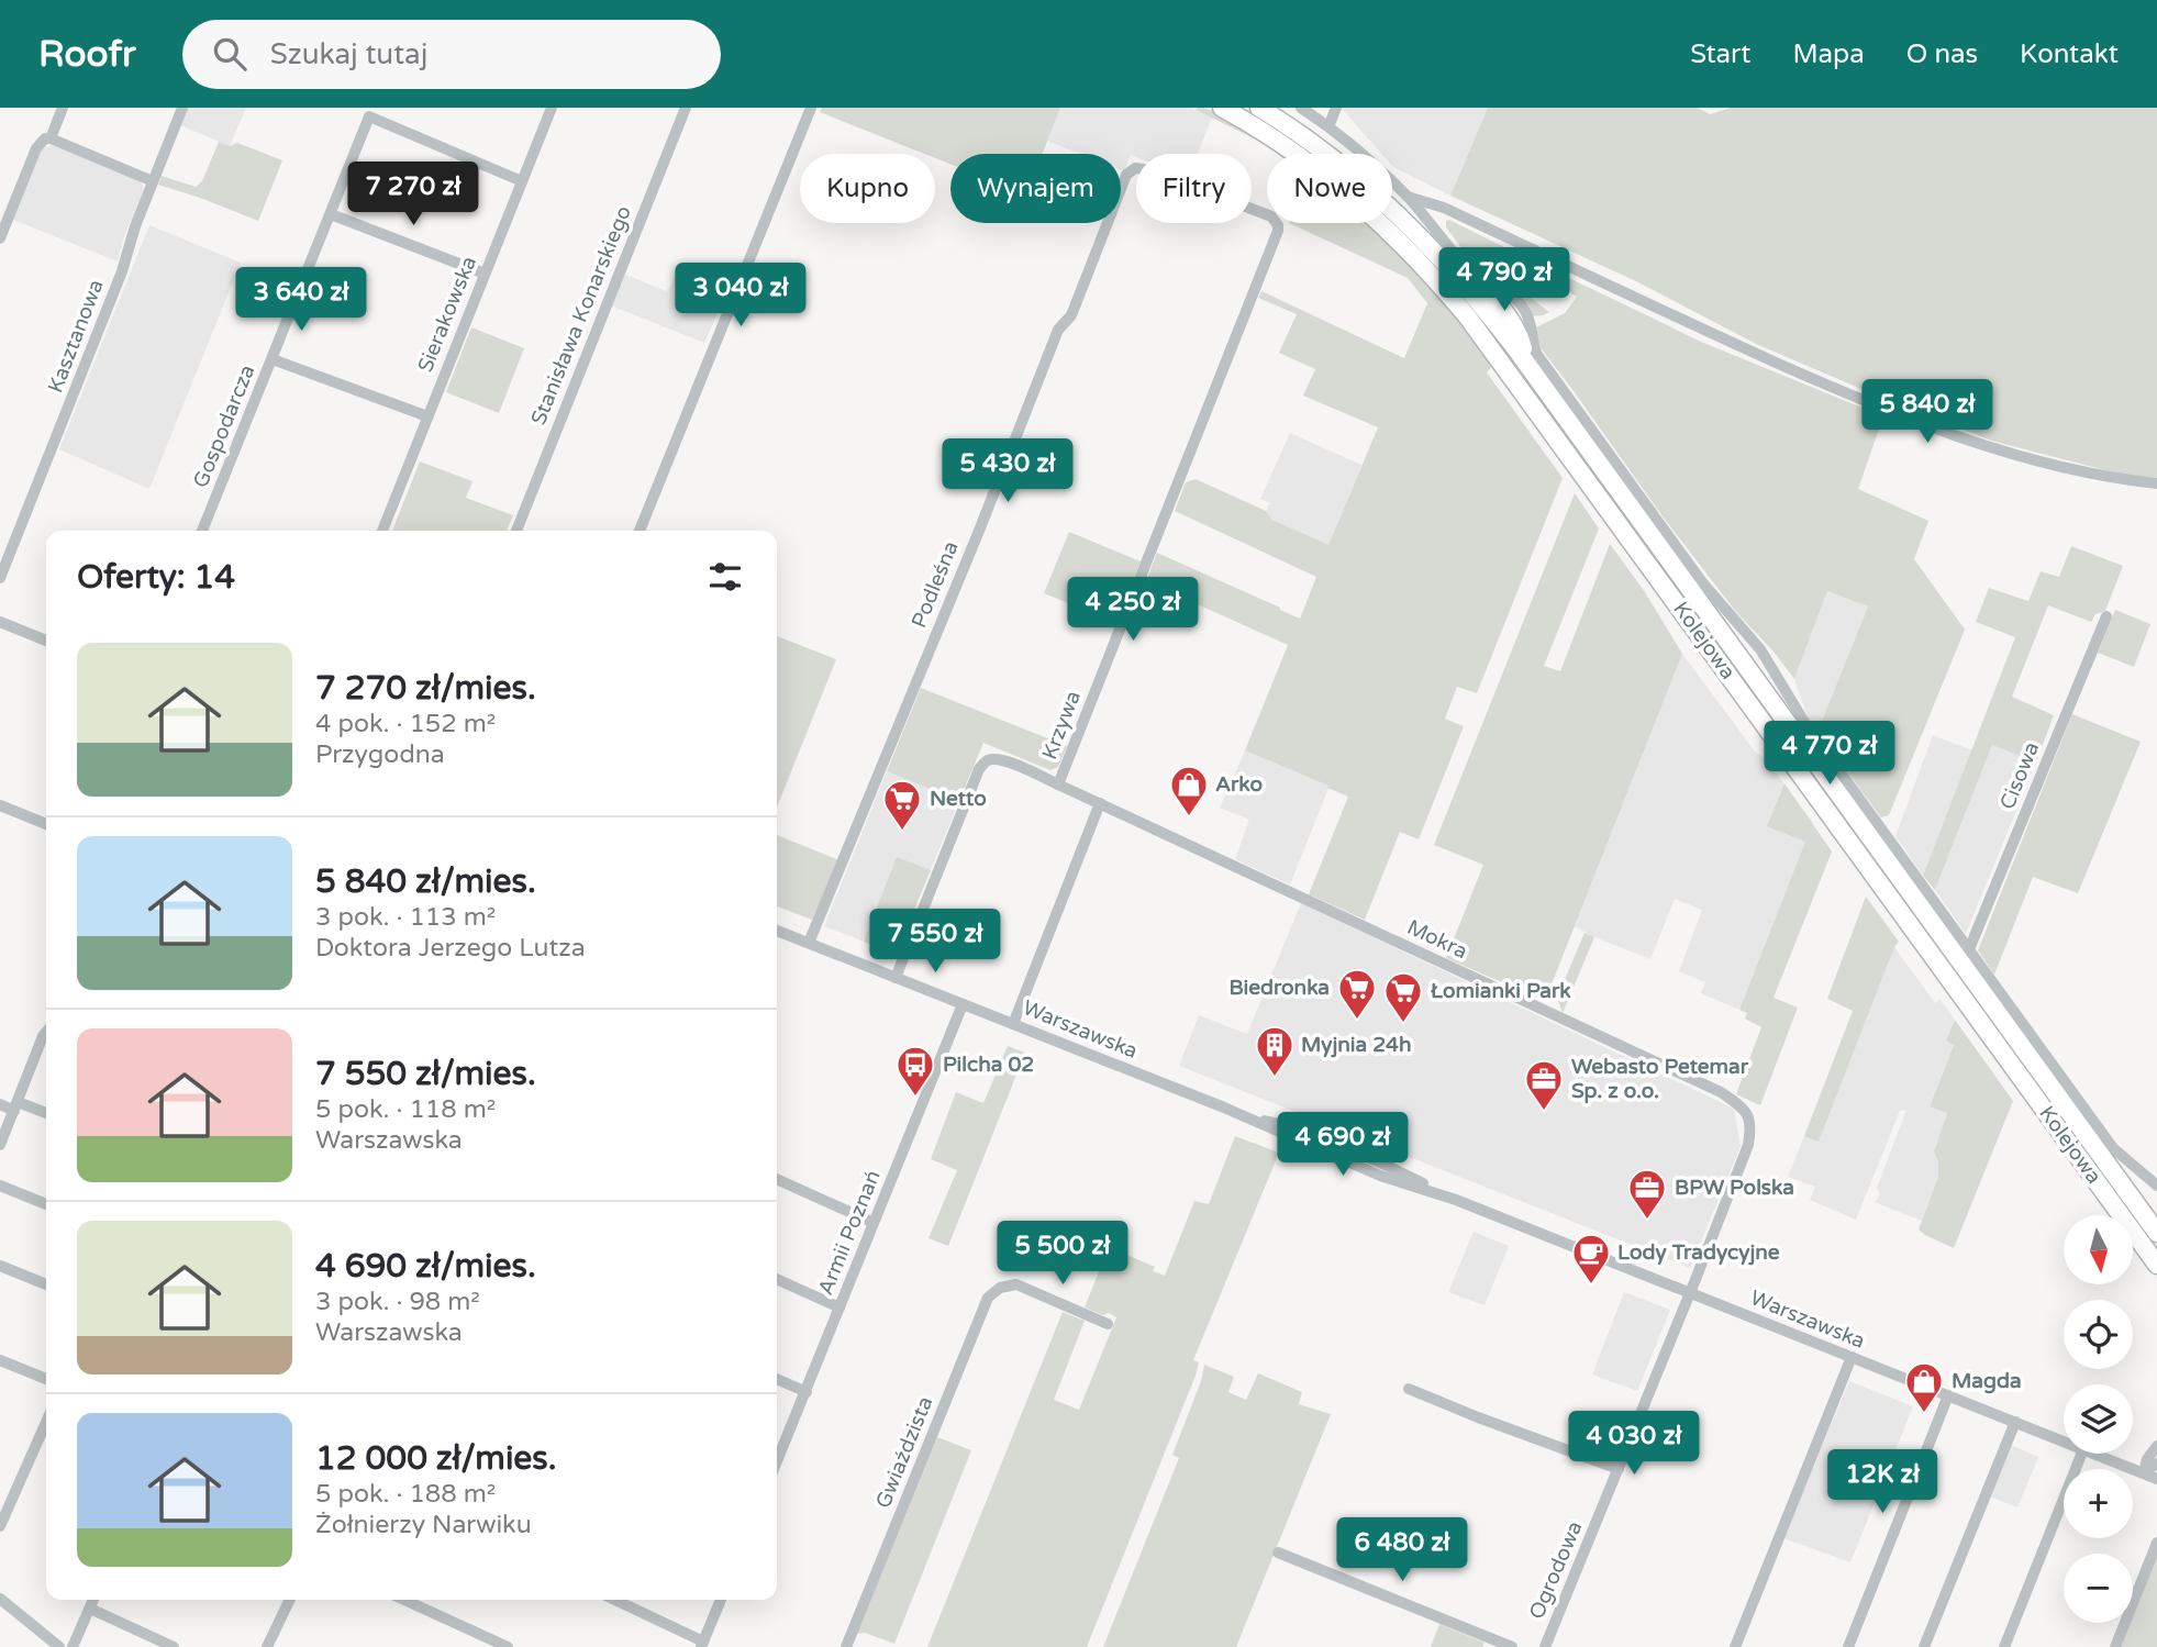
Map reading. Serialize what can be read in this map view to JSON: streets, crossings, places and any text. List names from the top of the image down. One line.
{"streets":{"highway":["Kolejowa"],"street":["Sierakowska","Stanisława Konarskiego","Kasztanowa","Gospodarcza","Podleśna","Krzywa","Cisowa","Mokra","Warszawska","Armii Poznań","Gwiaździsta","Ogrodowa"]},"crossings":[["Sierakowska","Gospodarcza"],["Podleśna","Warszawska"],["Krzywa","Mokra"],["Krzywa","Warszawska"],["Mokra","Warszawska"],["Mokra","Ogrodowa"],["Warszawska","Armii Poznań"],["Warszawska","Ogrodowa"]],"places":{"shop":["Arko","Magda"],"supermarket":["Netto","Biedronka","Łomianki Park"],"building":["Myjnia 24h"],"bus stop":["Pilcha 02"],"office":["Webasto Petemar Sp. z o.o.","BPW Polska"],"cafe":["Lody Tradycyjne"]},"north":"bottom","page":{"header":"Roofr","search":"Szukaj tutaj","nav":["Start","Mapa","O nas","Kontakt"],"chip":["Kupno","Wynajem","Filtry","Nowe"],"price":["7 270 zł","4 790 zł","3 040 zł","3 640 zł","5 840 zł","5 430 zł","4 250 zł","4 770 zł","7 550 zł","4 690 zł","5 500 zł","4 030 zł","12K zł","6 480 zł"],"heading":"Oferty: 14","list":[{"name":"7 270 zł/mies.","note":"4 pok. · 152 m² · Przygodna"},{"name":"5 840 zł/mies.","note":"3 pok. · 113 m² · Doktora Jerzego Lutza"},{"name":"7 550 zł/mies.","note":"5 pok. · 118 m² · Warszawska"},{"name":"4 690 zł/mies.","note":"3 pok. · 98 m² · Warszawska"},{"name":"12 000 zł/mies.","note":"5 pok. · 188 m² · Żołnierzy Narwiku"}],"map_buttons":["+","−"]}}
